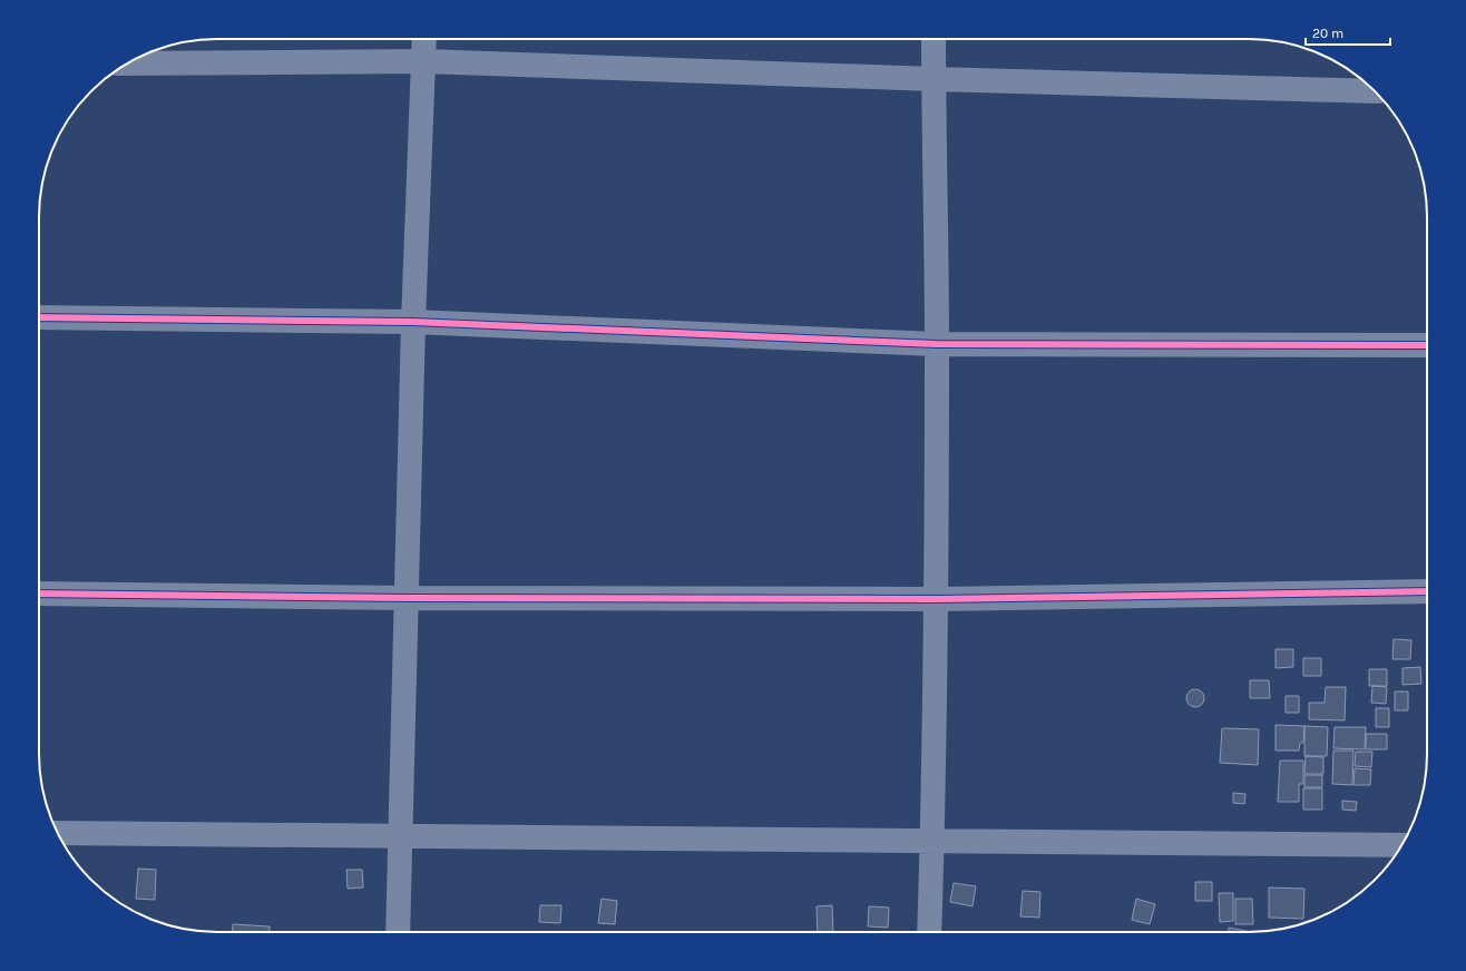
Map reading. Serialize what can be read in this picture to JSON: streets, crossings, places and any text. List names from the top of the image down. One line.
{"scale_bar":"20 m"}
